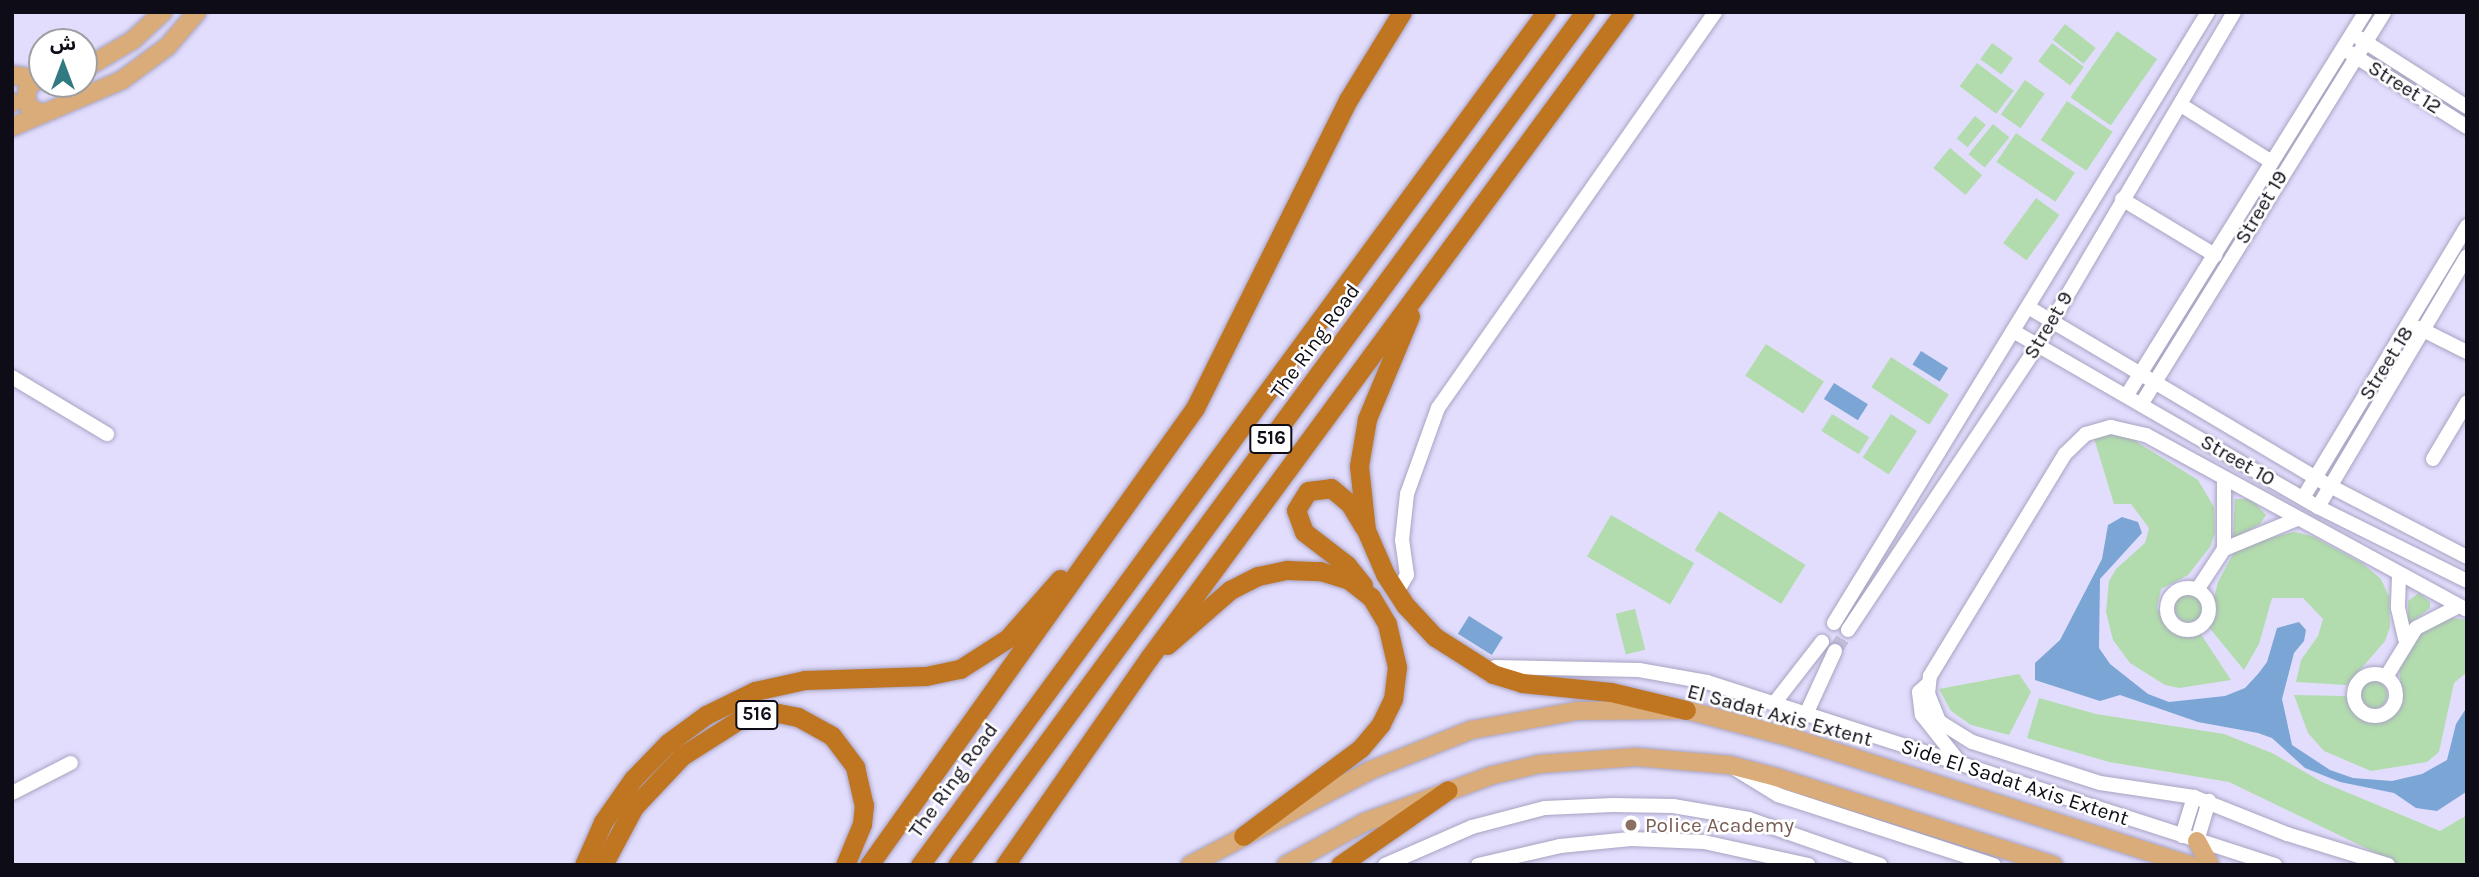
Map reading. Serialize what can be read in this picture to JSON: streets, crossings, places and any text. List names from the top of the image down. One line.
{"streets":{"highway":["The Ring Road","516"],"main road":["El Sadat Axis Extent"],"street":["Street 12","Street 19","Street 9","Street 18","Street 10","Side El Sadat Axis Extent"]},"crossings":[["Street 12","Street 19"],["Street 19","Street 10"],["Street 9","Street 10"],["The Ring Road","516"],["Street 18","Street 10"],["516","El Sadat Axis Extent"],["516","Side El Sadat Axis Extent"]],"places":["Police Academy"],"north":"top"}
